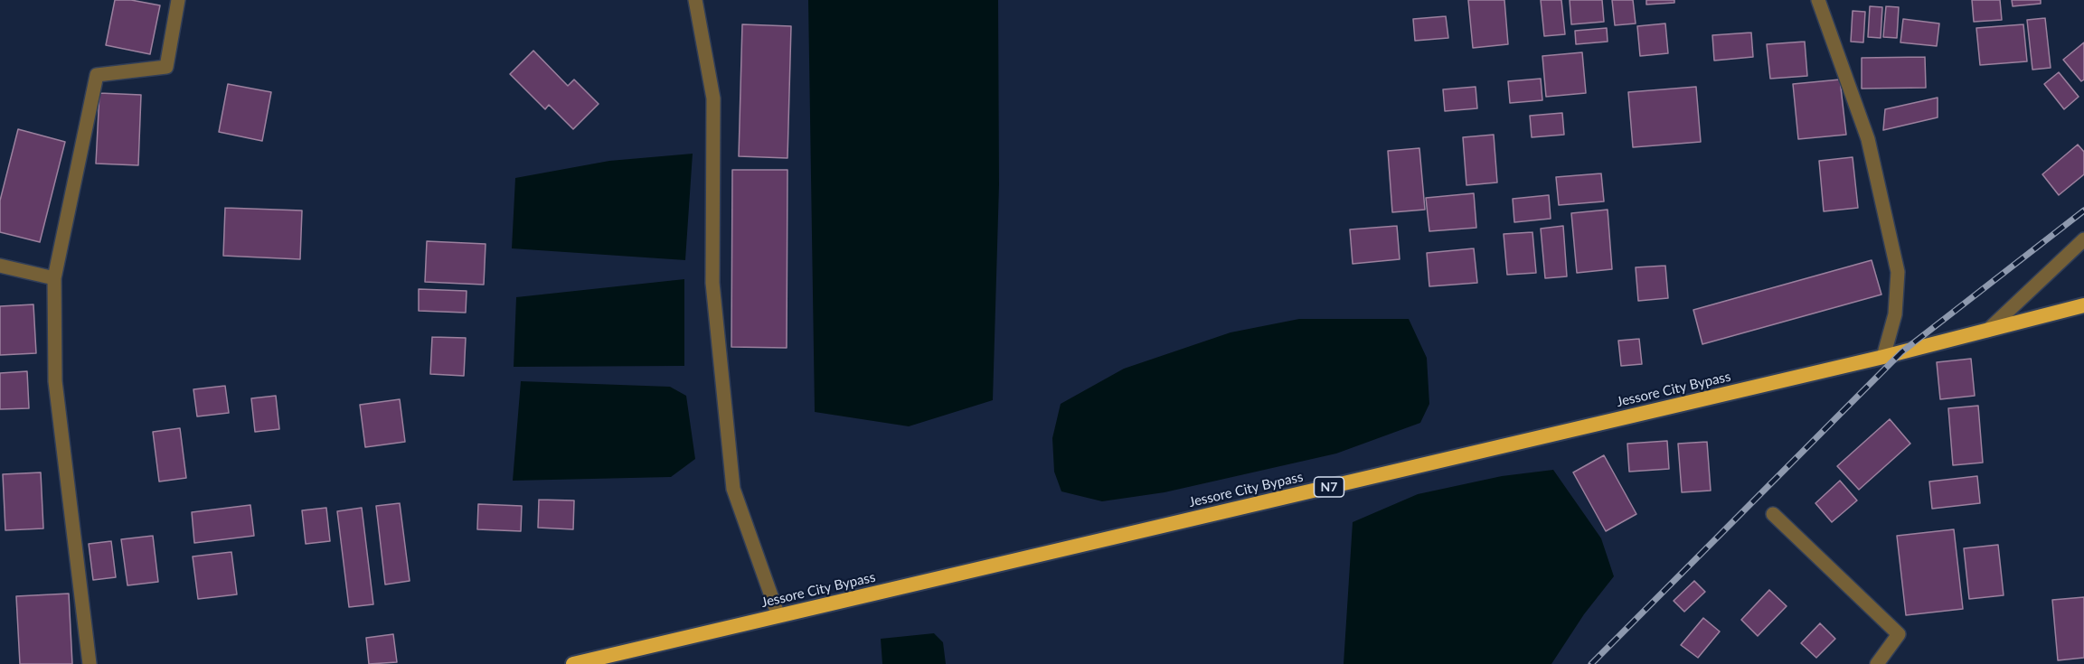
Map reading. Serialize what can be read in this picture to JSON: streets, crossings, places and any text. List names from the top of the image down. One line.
{"streets":{"highway":["Jessore City Bypass","N7"]}}
